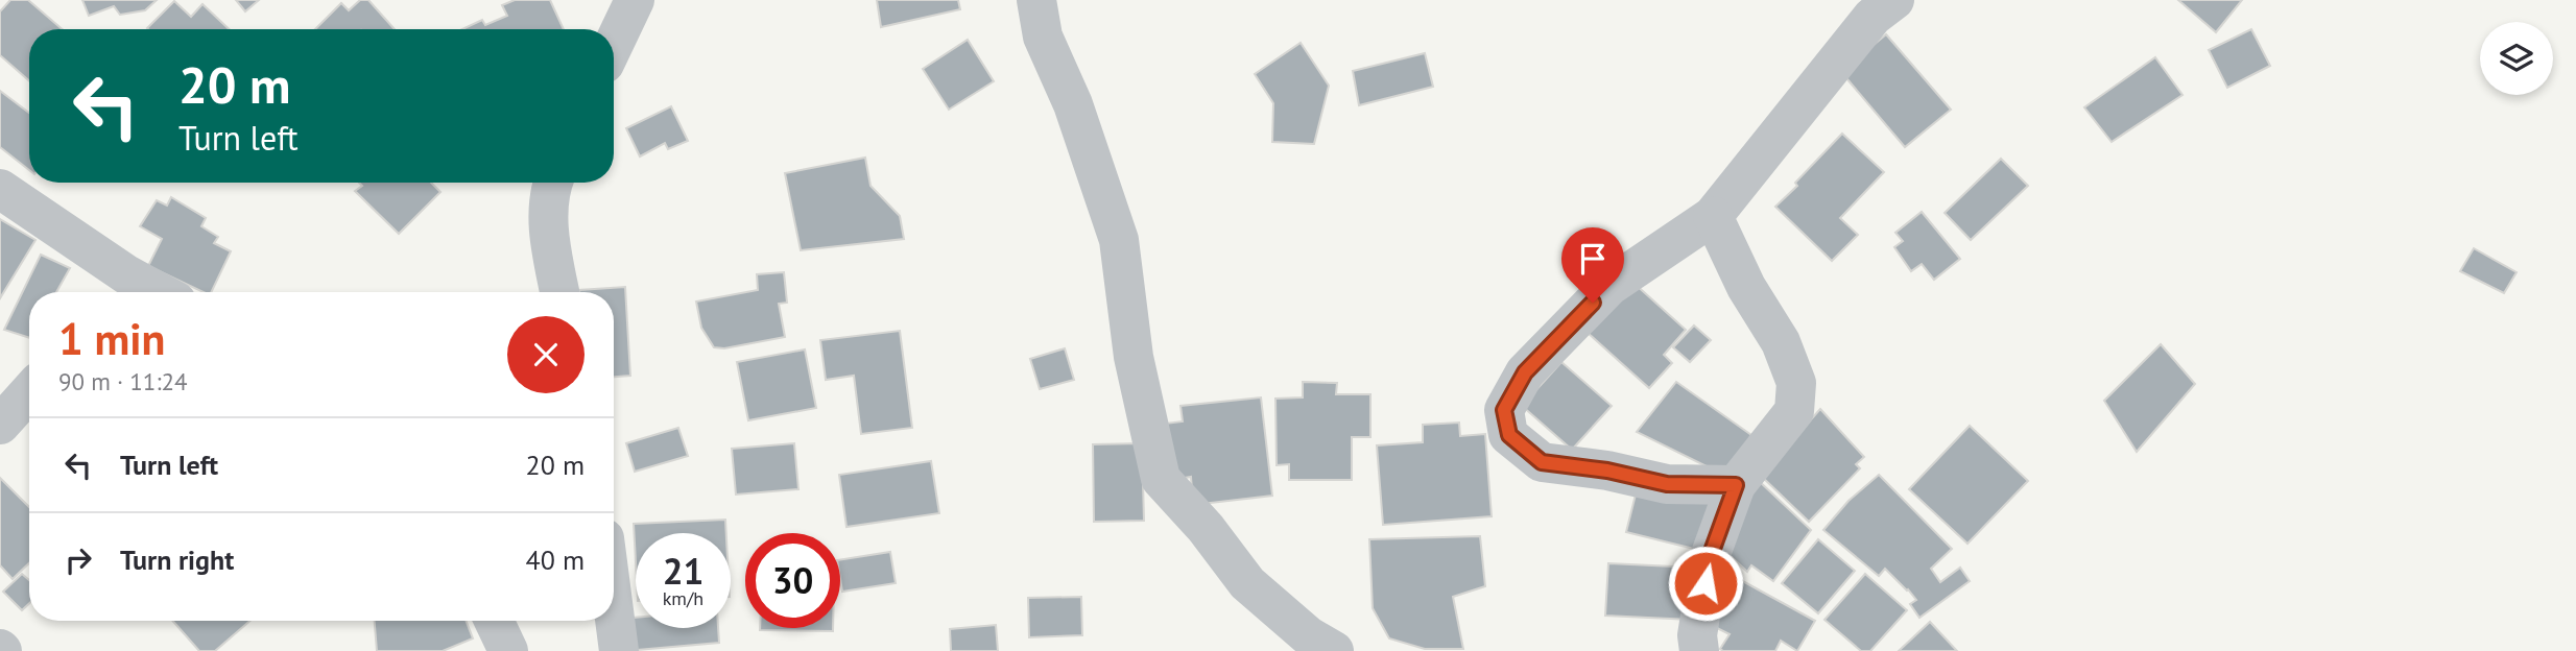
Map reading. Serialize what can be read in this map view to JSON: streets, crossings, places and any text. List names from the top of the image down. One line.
{"page":{"turn":["20 m","Turn left"],"heading":["1 min","90 m · 11:24"],"list":[{"name":"Turn left","value":"20 m"},{"name":"Turn right","value":"40 m"}],"speed":"21 km/h","limit":"30"}}
